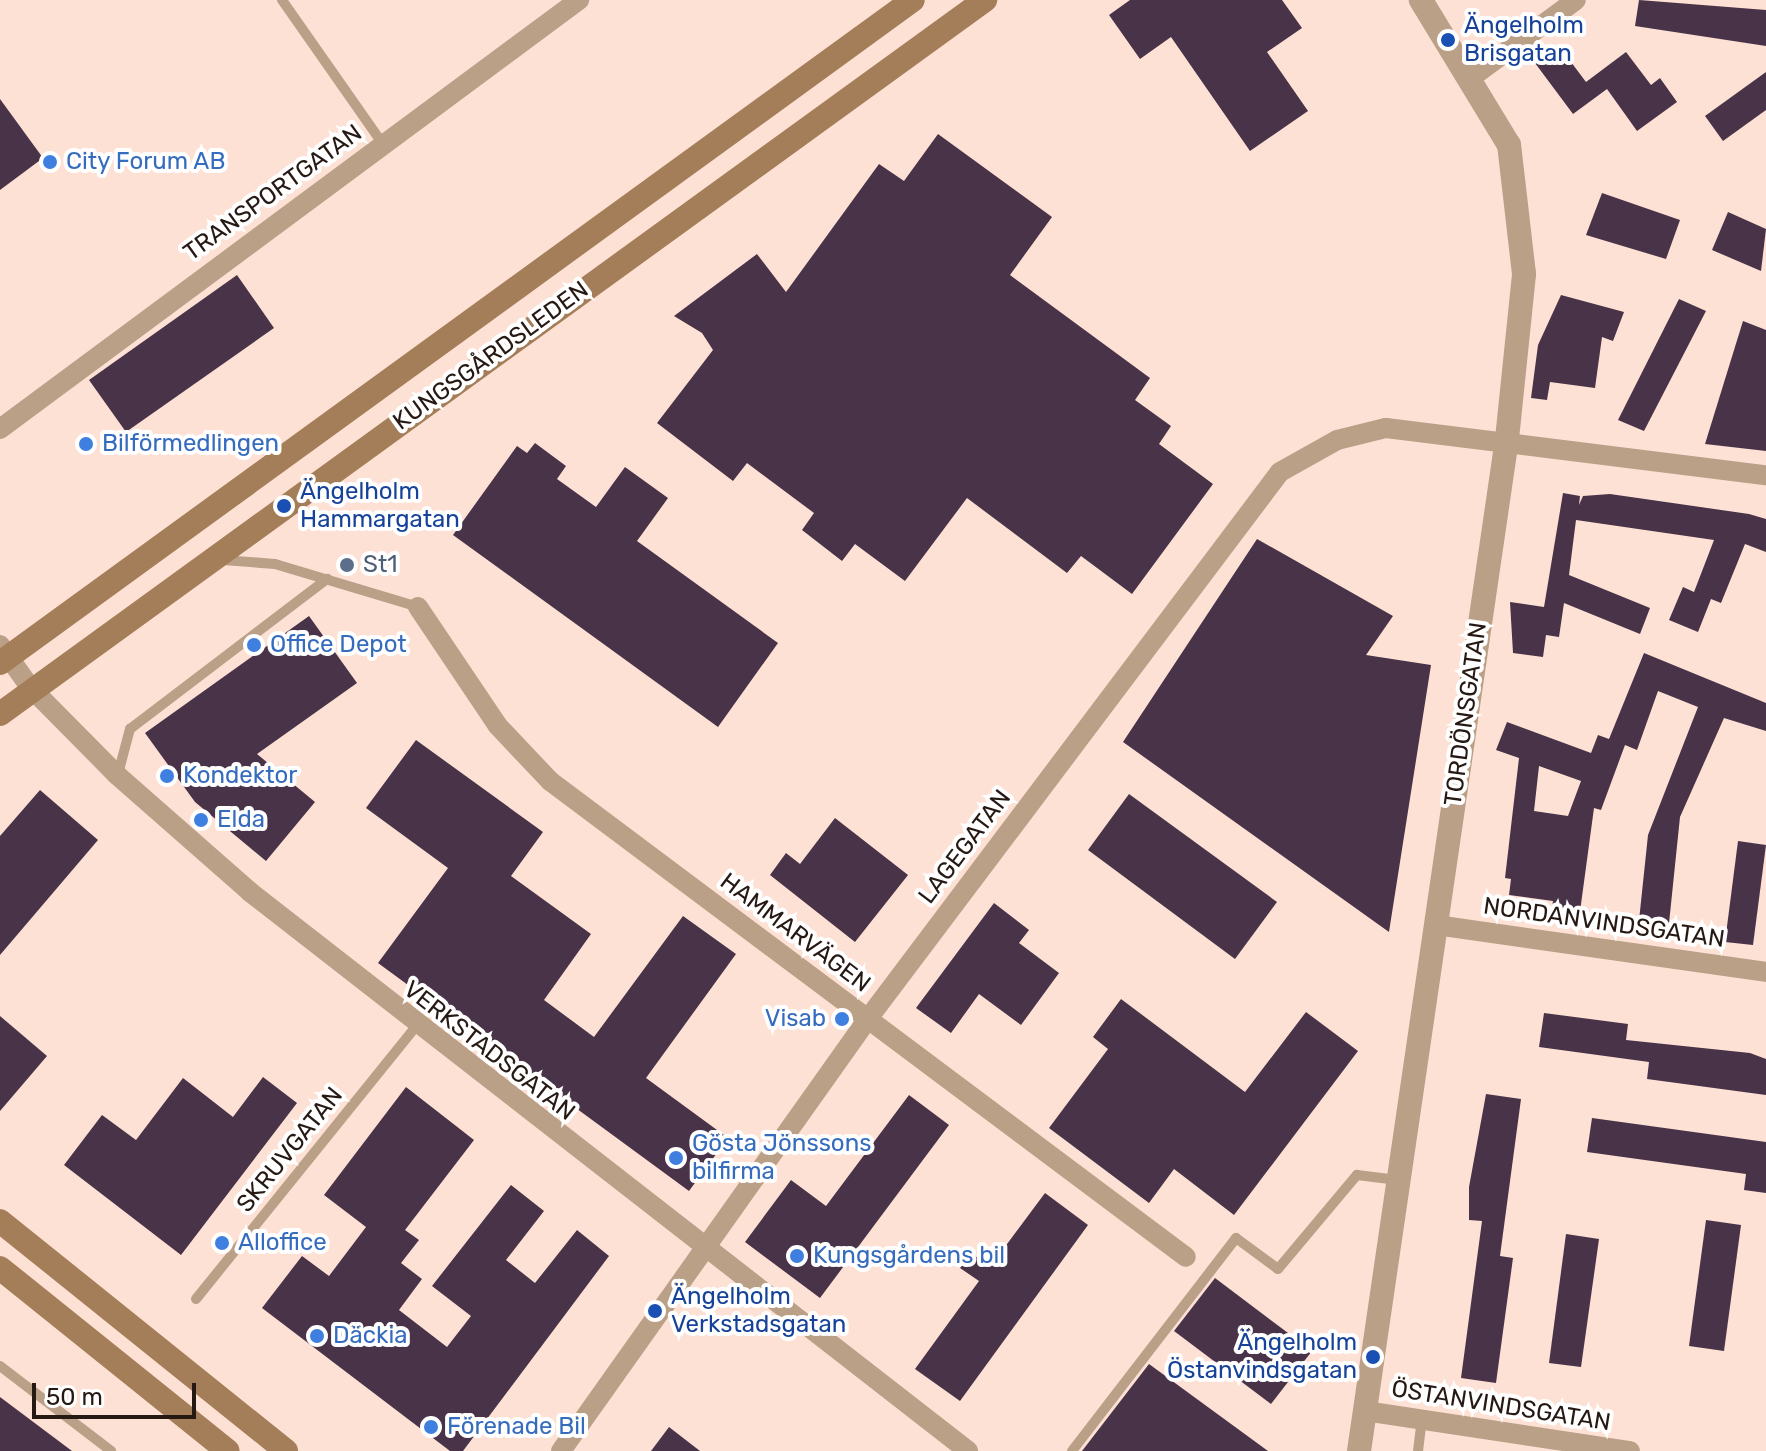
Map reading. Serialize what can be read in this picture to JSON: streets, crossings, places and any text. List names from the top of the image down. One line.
{"streets":{"main road":["KUNGSGÅRDSLEDEN"],"street":["TRANSPORTGATAN","TORDÖNSGATAN","LAGEGATAN","NORDANVINDSGATAN","HAMMARVÄGEN","VERKSTADSGATAN","ÖSTANVINDSGATAN"],"lane":["SKRUVGATAN"]},"crossings":[["KUNGSGÅRDSLEDEN","VERKSTADSGATAN"],["TORDÖNSGATAN","LAGEGATAN"],["TORDÖNSGATAN","NORDANVINDSGATAN"],["TORDÖNSGATAN","ÖSTANVINDSGATAN"],["LAGEGATAN","HAMMARVÄGEN"],["LAGEGATAN","VERKSTADSGATAN"],["VERKSTADSGATAN","SKRUVGATAN"]],"places":["Ängelholm Brisgatan","City Forum AB","Bilförmedlingen","Ängelholm Hammargatan","St1","Office Depot","Kondektor","Elda","Visab","Gösta Jönssons bilfirma","Alloffice","Kungsgårdens bil","Ängelholm Verkstadsgatan","Däckia","Ängelholm Östanvindsgatan","Förenade Bil"],"scale_bar":"50 m"}
